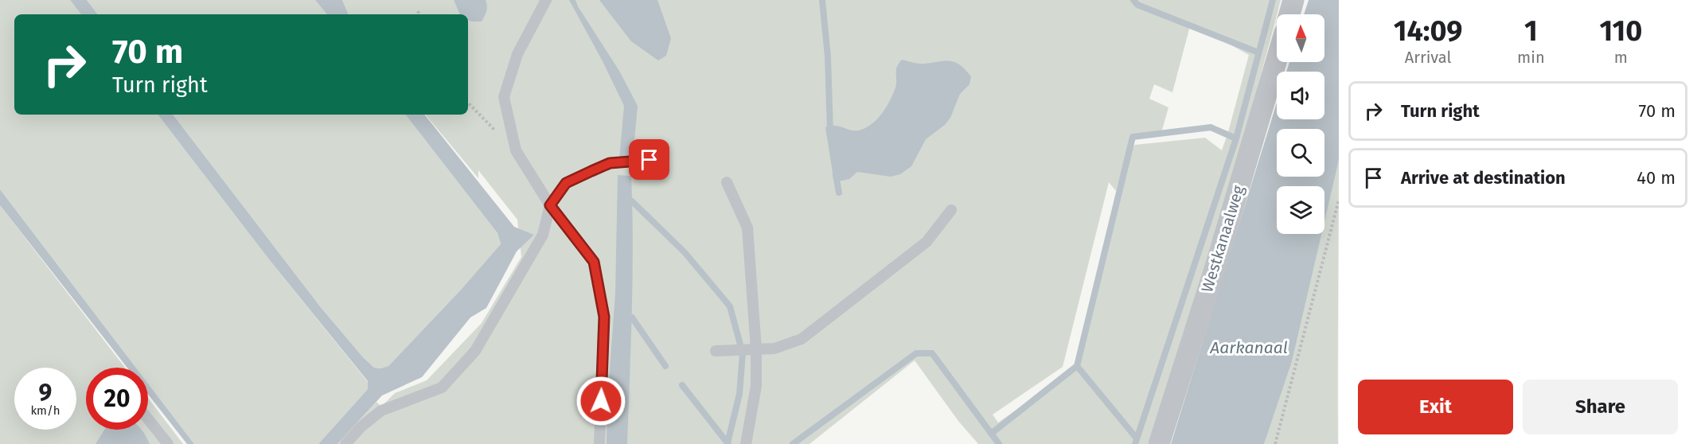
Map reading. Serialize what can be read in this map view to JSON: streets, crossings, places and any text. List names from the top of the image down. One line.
{"streets":{"street":["Westkanaalweg"]},"water":["Aarkanaal"],"north":"top","page":{"eta":["14:09","Arrival","1","min","110","m"],"turn":["70 m","Turn right"],"list":[{"name":"Turn right","value":"70 m"},{"name":"Arrive at destination","value":"40 m"}],"speed":"9 km/h","limit":"20","buttons":["Exit","Share"]}}
